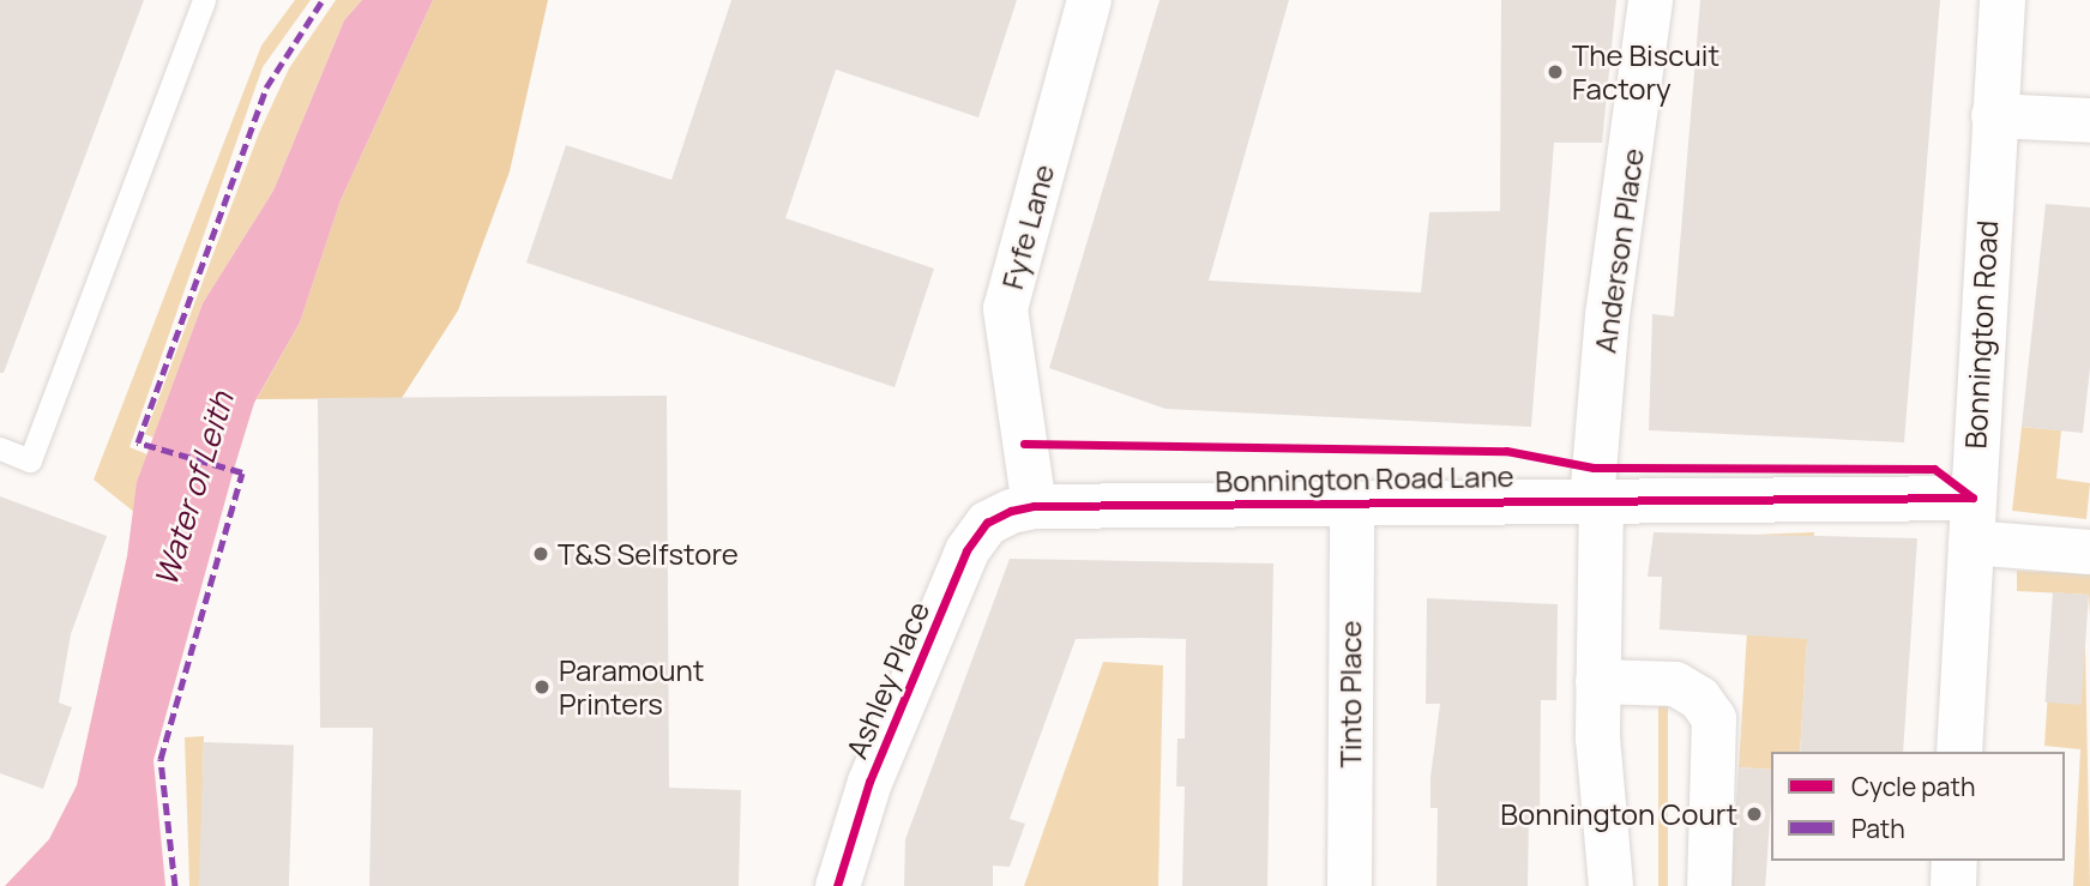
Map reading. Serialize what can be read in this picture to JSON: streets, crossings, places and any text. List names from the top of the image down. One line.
{"streets":{"main road":["Bonnington Road"],"street":["Fyfe Lane","Anderson Place","Bonnington Road Lane","Ashley Place","Tinto Place"]},"crossings":[["Fyfe Lane","Bonnington Road Lane"],["Fyfe Lane","Ashley Place"],["Anderson Place","Bonnington Road Lane"],["Bonnington Road","Bonnington Road Lane"],["Bonnington Road Lane","Ashley Place"],["Bonnington Road Lane","Tinto Place"]],"water":["Water of Leith"],"places":["The Biscuit Factory","T&S Selfstore","Paramount Printers","Bonnington Court"],"legend":["Cycle path","Path"]}
